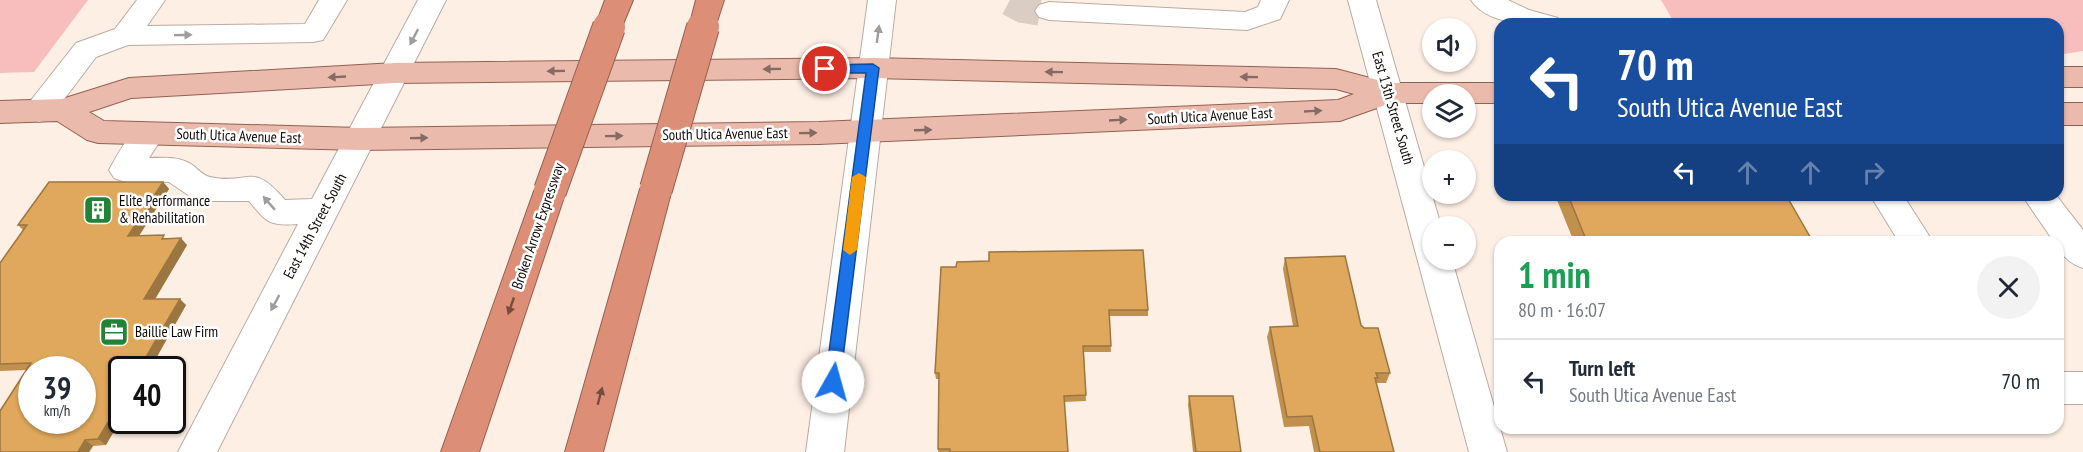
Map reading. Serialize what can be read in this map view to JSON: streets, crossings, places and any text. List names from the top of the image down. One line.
{"streets":{"highway":["Broken Arrow Expressway"],"main road":["South Utica Avenue East"],"street":["East 13th Street South","East 14th Street South"]},"crossings":[["East 13th Street South","South Utica Avenue East"],["South Utica Avenue East","East 14th Street South"]],"one_way":["East 14th Street South"],"places":{"building":["Elite Performance & Rehabilitation"],"office":["Baillie Law Firm"]},"page":{"map_buttons":["+","−"],"turn":["70 m","South Utica Avenue East"],"heading":["1 min","80 m · 16:07"],"list":[{"name":"Turn left","note":"South Utica Avenue East","value":"70 m"}],"speed":"39 km/h","limit":"40"}}
